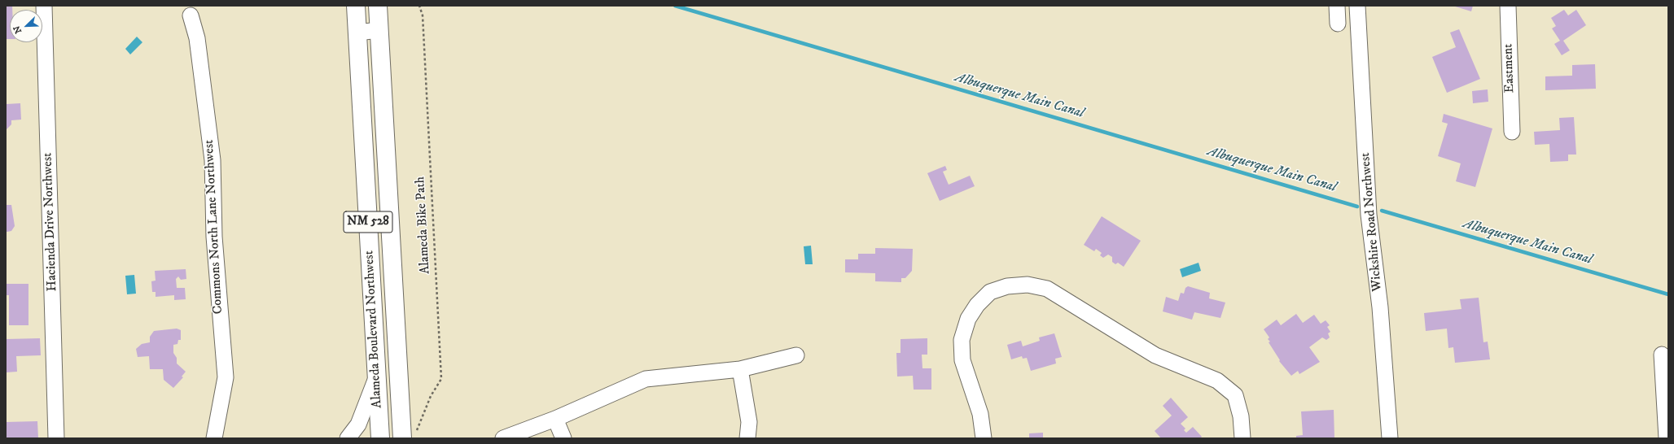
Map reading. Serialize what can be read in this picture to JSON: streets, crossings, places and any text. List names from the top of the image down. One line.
{"streets":{"main road":["NM 528","Alameda Boulevard Northwest"],"street":["Eastment","Hacienda Drive Northwest","Wickshire Road Northwest","Commons North Lane Northwest"],"path":["Alameda Bike Path"]},"crossings":[["Alameda Bike Path","Alameda Boulevard Northwest"]],"water":["Albuquerque Main Canal"],"north":"bottom left"}
